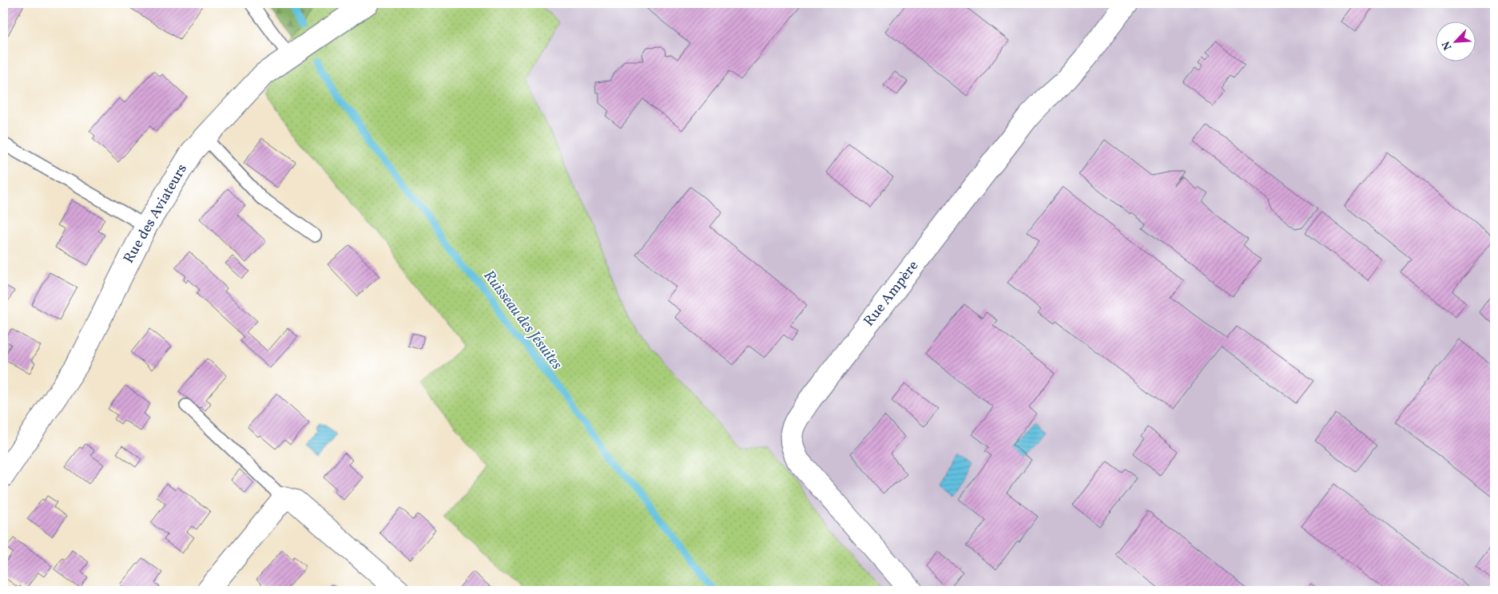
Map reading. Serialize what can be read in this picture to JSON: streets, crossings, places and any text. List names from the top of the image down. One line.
{"streets":{"street":["Rue des Aviateurs","Rue Ampère"]},"water":["Ruisseau des Jésuites"],"north":"bottom left"}
